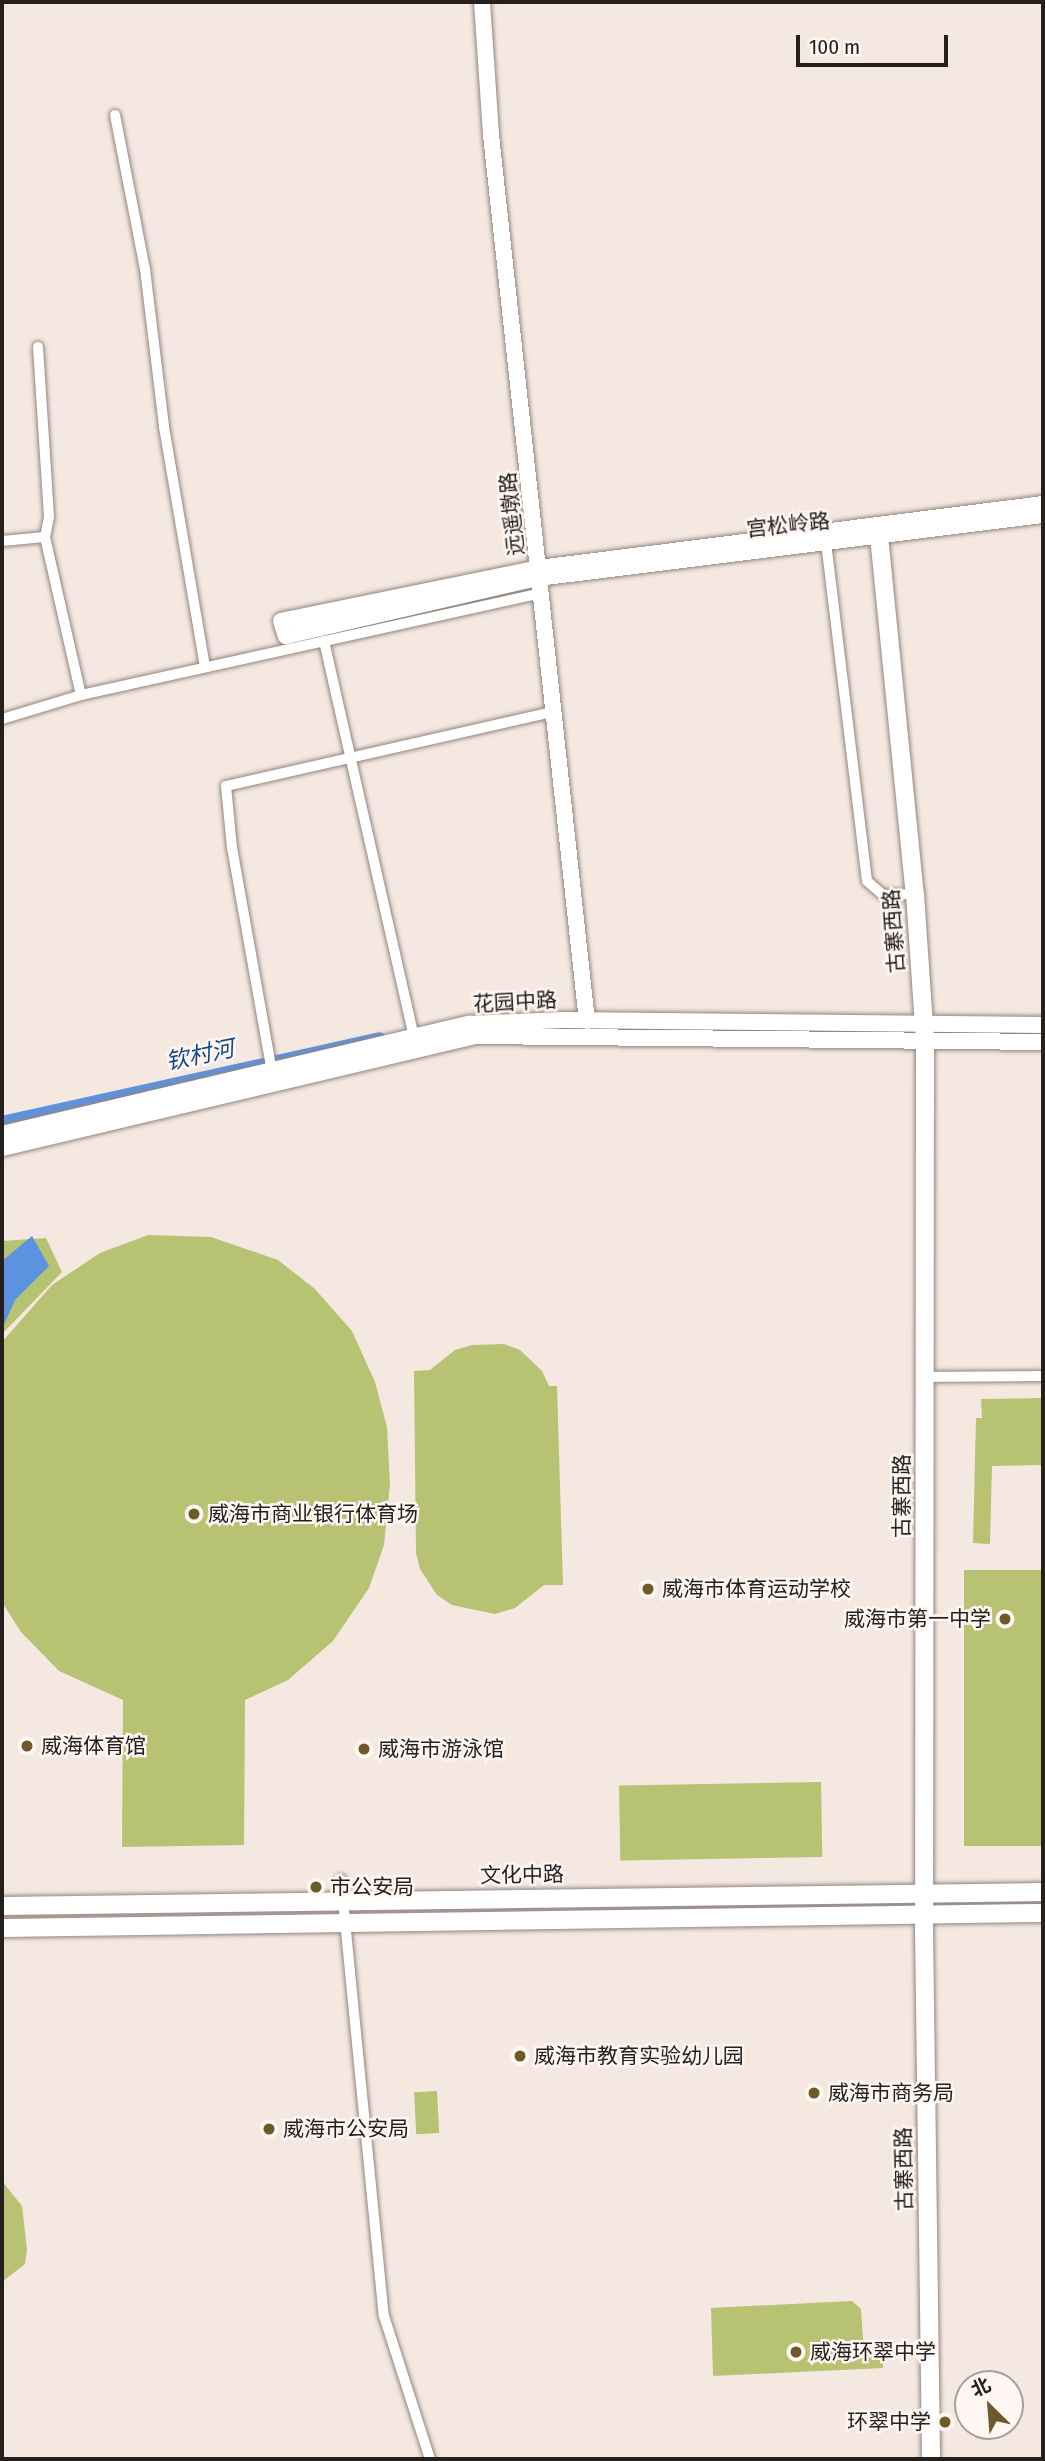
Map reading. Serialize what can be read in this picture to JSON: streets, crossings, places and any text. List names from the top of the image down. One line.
{"streets":{"main road":["远遥墩路","宫松岭路","古寨西路","花园中路","文化中路"]},"crossings":[["远遥墩路","宫松岭路"],["远遥墩路","花园中路"],["宫松岭路","古寨西路"],["古寨西路","花园中路"],["古寨西路","文化中路"]],"water":["钦村河"],"places":["威海市商业银行体育场","威海市体育运动学校","威海市第一中学","威海体育馆","威海市游泳馆","市公安局","威海市教育实验幼儿园","威海市商务局","威海市公安局","威海环翠中学","环翠中学"],"scale_bar":"100 m","north":"top left"}
